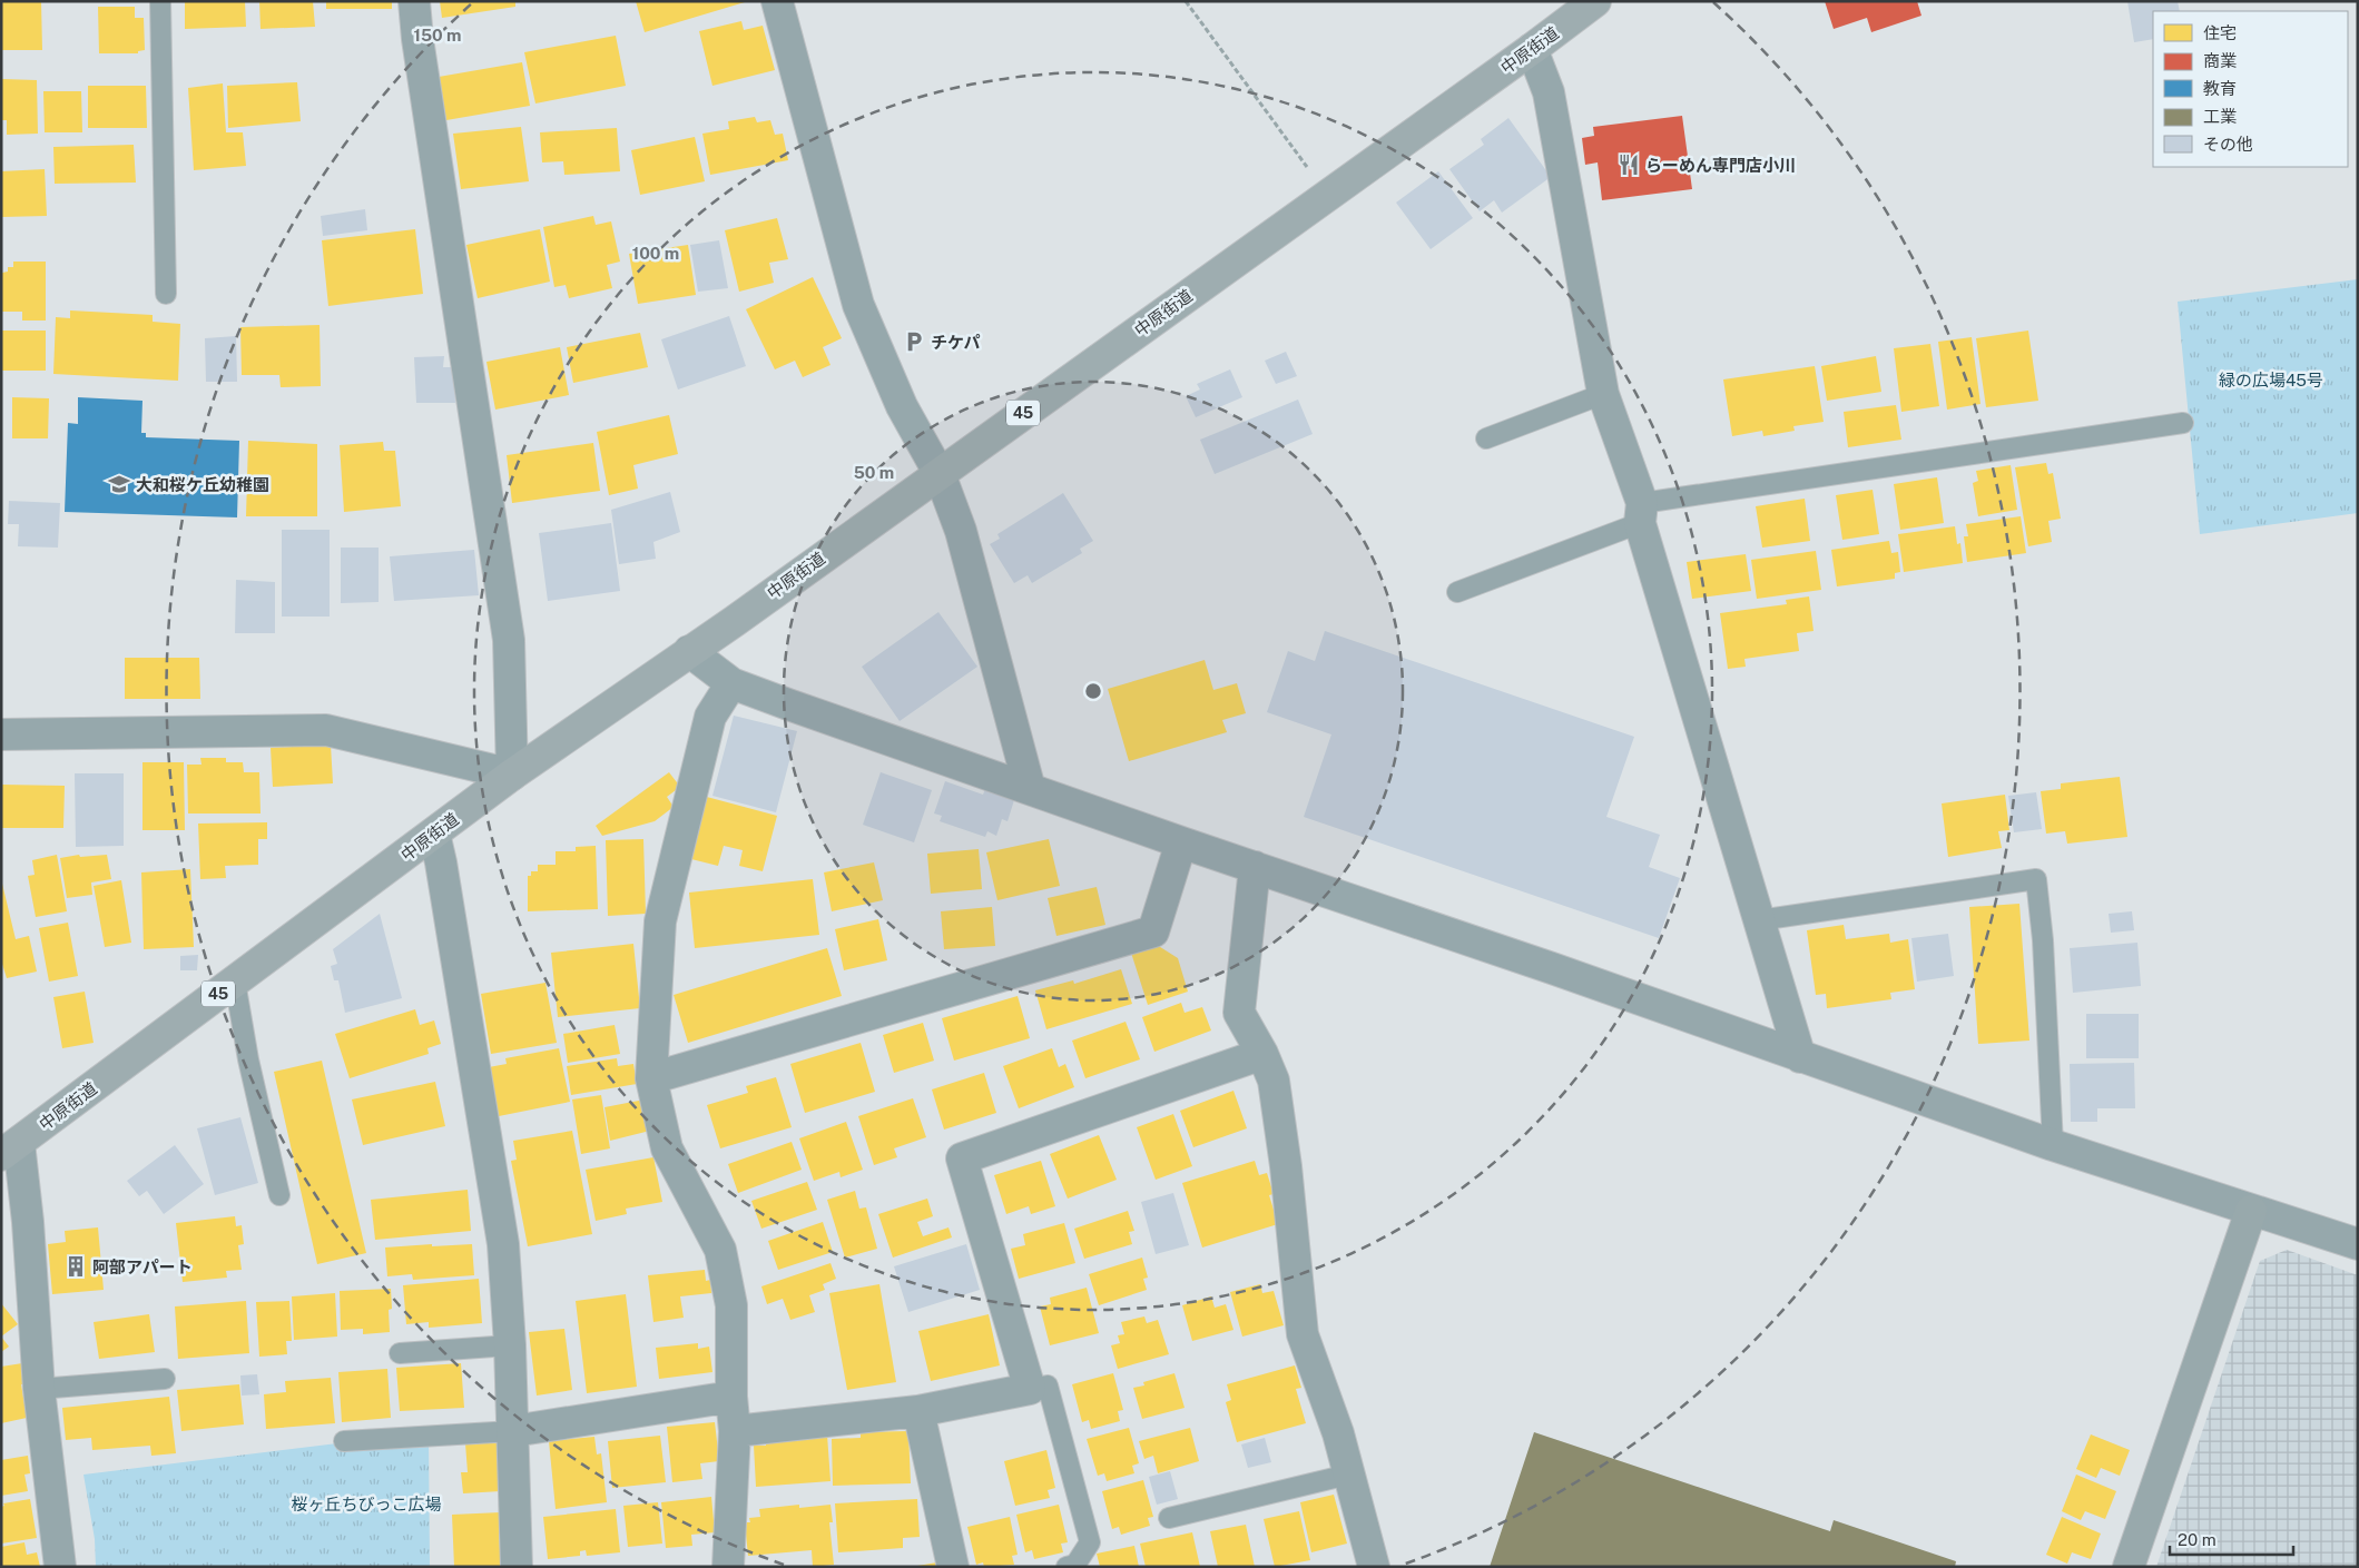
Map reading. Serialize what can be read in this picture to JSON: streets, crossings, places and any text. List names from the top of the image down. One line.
{"streets":{"main road":["中原街道","45"]},"parks":["緑の広場45号","桜ヶ丘ちびっこ広場"],"places":{"restaurant":["らーめん専門店小川"],"parking":["チケパ"],"school or university":["大和桜ケ丘幼稚園"],"building":["阿部アパート"]},"legend":["住宅","商業","教育","工業","その他"],"scale_bar":"20 m","rings":["150 m","100 m","50 m"]}
